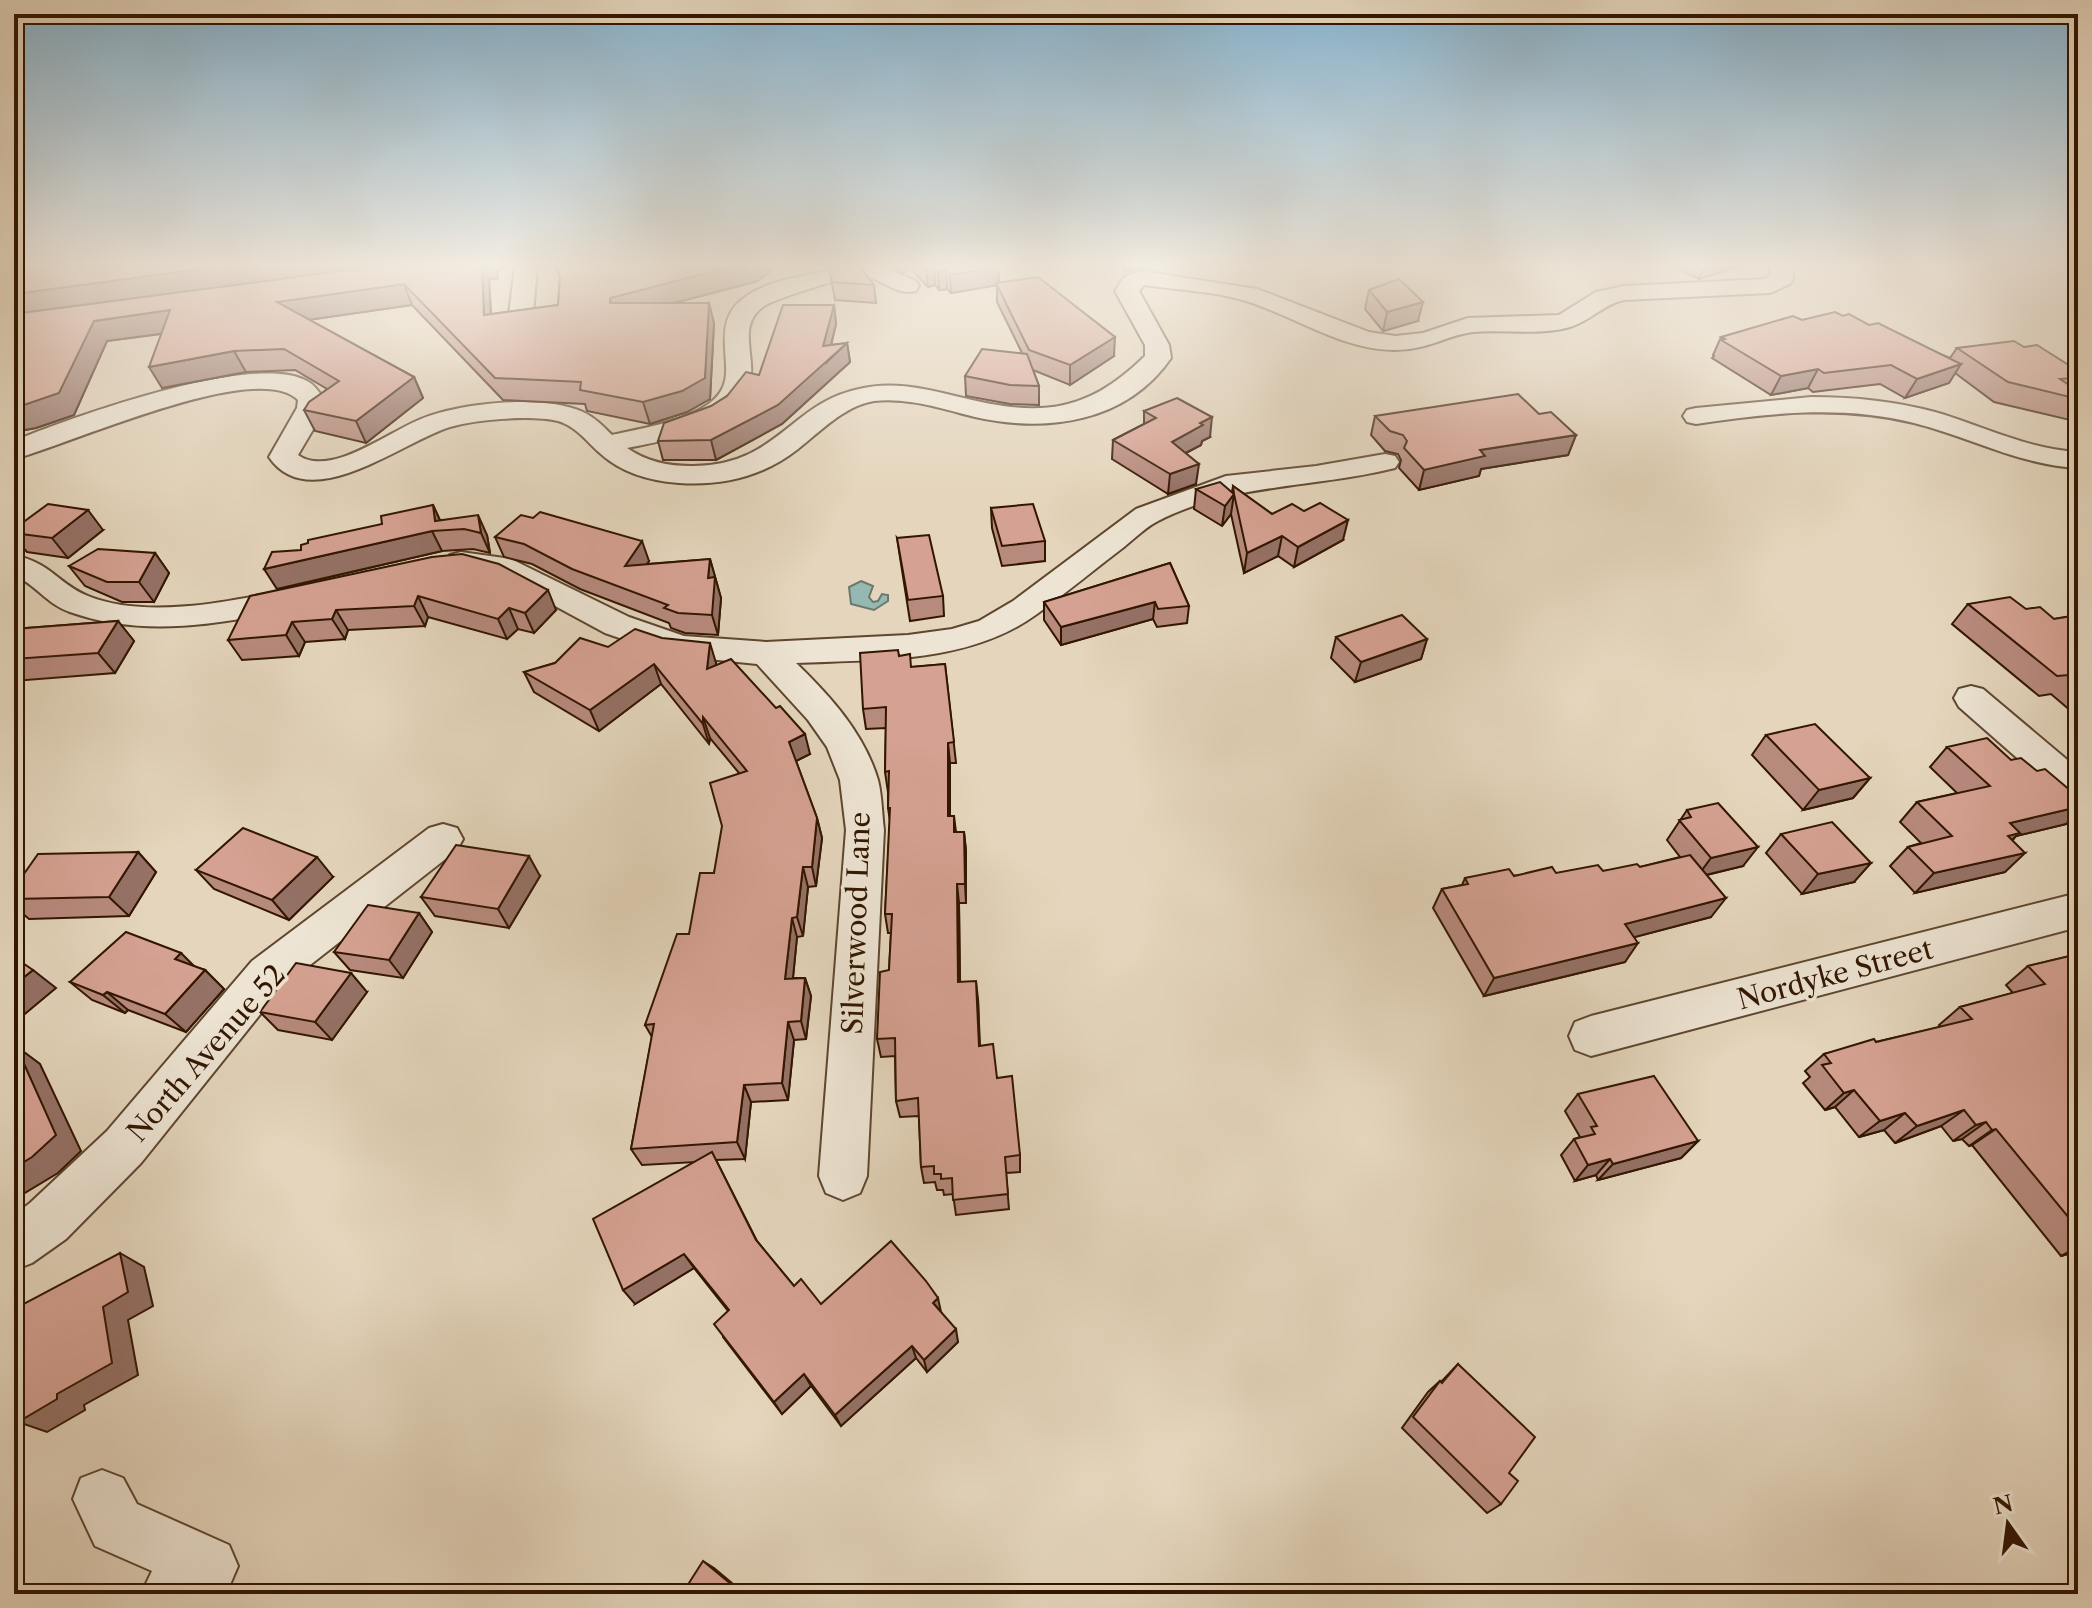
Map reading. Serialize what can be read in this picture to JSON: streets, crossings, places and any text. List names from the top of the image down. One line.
{"streets":{"street":["Silverwood Lane","Nordyke Street","North Avenue 52"]},"north":"top"}
